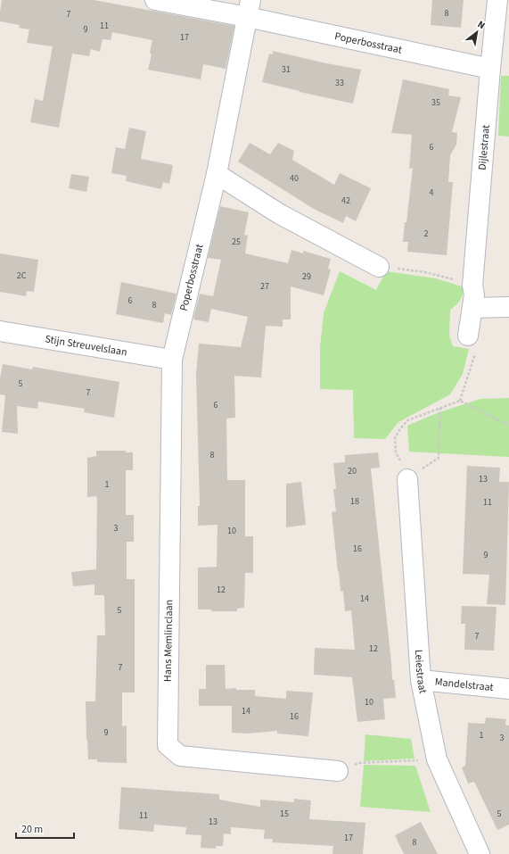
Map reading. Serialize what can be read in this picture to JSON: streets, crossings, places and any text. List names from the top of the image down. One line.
{"streets":{"street":["Poperbosstraat","Dijlestraat","Stijn Streuvelslaan","Hans Memlinclaan","Leiestraat","Mandelstraat"]},"crossings":[["Poperbosstraat","Dijlestraat"],["Poperbosstraat","Stijn Streuvelslaan"],["Poperbosstraat","Hans Memlinclaan"],["Stijn Streuvelslaan","Hans Memlinclaan"],["Leiestraat","Mandelstraat"]],"house_numbers":["8","7","11","9","17","31","33","35","6","40","4","42","2","25","2C","29","27","6","8","5","7","6","8","20","13","1","18","11","3","10","16","9","12","14","5","7","12","7","10","14","16","9","1","3","15","5","11","13","17","8"],"scale_bar":"20 m","north":"top right"}
